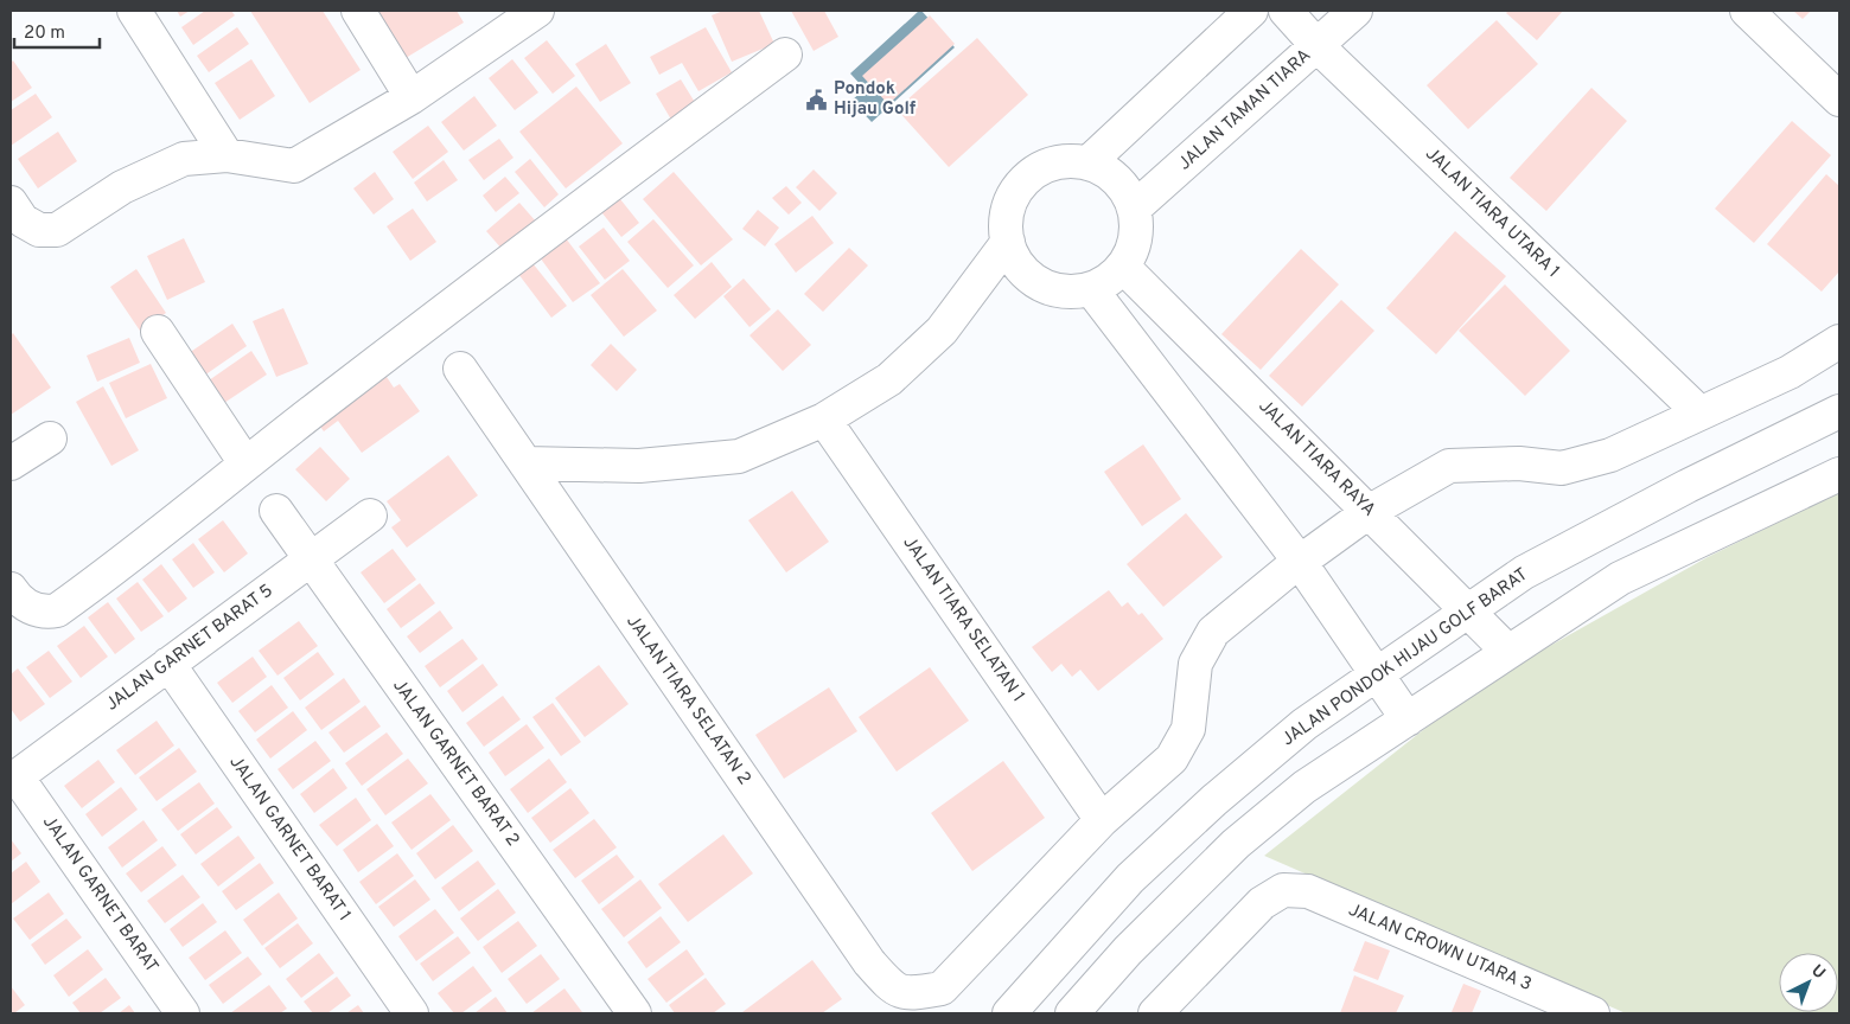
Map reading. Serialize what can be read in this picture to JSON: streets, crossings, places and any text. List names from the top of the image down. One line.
{"streets":{"street":["JALAN TAMAN TIARA","JALAN TIARA UTARA 1","JALAN TIARA RAYA","JALAN TIARA SELATAN 1","JALAN GARNET BARAT 5","JALAN PONDOK HIJAU GOLF BARAT","JALAN TIARA SELATAN 2","JALAN GARNET BARAT 2","JALAN GARNET BARAT 1","JALAN GARNET BARAT","JALAN CROWN UTARA 3"]},"crossings":[["JALAN TAMAN TIARA","JALAN TIARA UTARA 1"],["JALAN TAMAN TIARA","JALAN TIARA RAYA"],["JALAN TIARA RAYA","JALAN PONDOK HIJAU GOLF BARAT"],["JALAN TIARA SELATAN 1","JALAN TIARA SELATAN 2"],["JALAN GARNET BARAT 5","JALAN GARNET BARAT 2"],["JALAN GARNET BARAT 5","JALAN GARNET BARAT 1"],["JALAN GARNET BARAT 5","JALAN GARNET BARAT"]],"places":{"public building":["Pondok Hijau Golf"]},"scale_bar":"20 m","north":"top right"}
